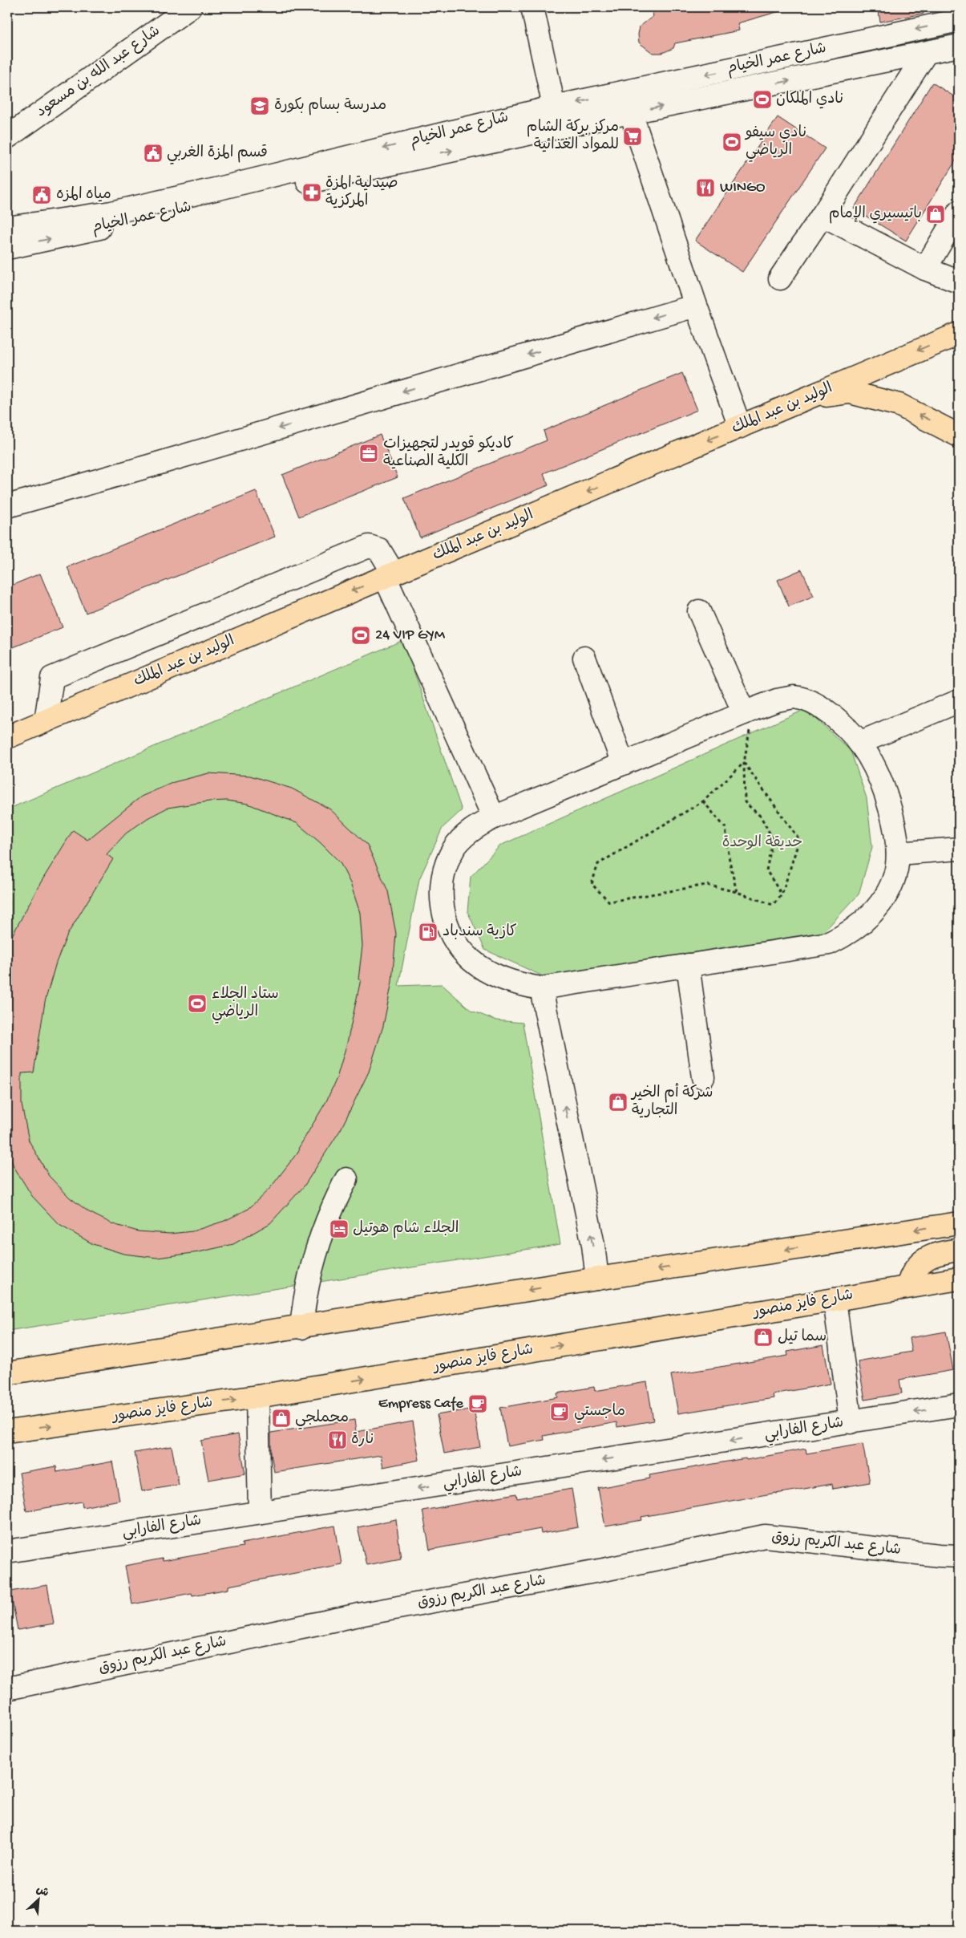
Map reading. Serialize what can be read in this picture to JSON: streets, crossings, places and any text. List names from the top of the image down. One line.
{"streets":{"main road":["الوليد بن عبد الملك","شارع فايز منصور"],"street":["شارع عمر الخيام","شارع عبد الله بن مسعود","شارع الفارابي","شارع عبد الكريم رزوق"]},"one_way":["الوليد بن عبد الملك","شارع الفارابي"],"parks":["حديقة الوحدة"],"places":{"sports":["نادي الملكان","نادي سيفو الرياضي","24 VIP GYM","ستاد الجلاء الرياضي"],"school or university":["مدرسة بسام بكورة"],"supermarket":["مركز بركة الشام للمواد الغذائية"],"public building":["قسم المزة الغربي","مياه المزه"],"restaurant":["WINGO","نارة"],"pharmacy":["صيدلية المزة المركزية"],"shop":["باتيسيري الإمام","شركة أم الخير التجارية","سما تيل","محملجي"],"office":["كاديكو قويدر لتجهيزات الكلية الصناعية"],"fuel station":["كازية سندباد"],"hotel":["الجلاء شام هوتيل"],"cafe":["Empress Cafe","ماجستي"]},"north":"top right"}
